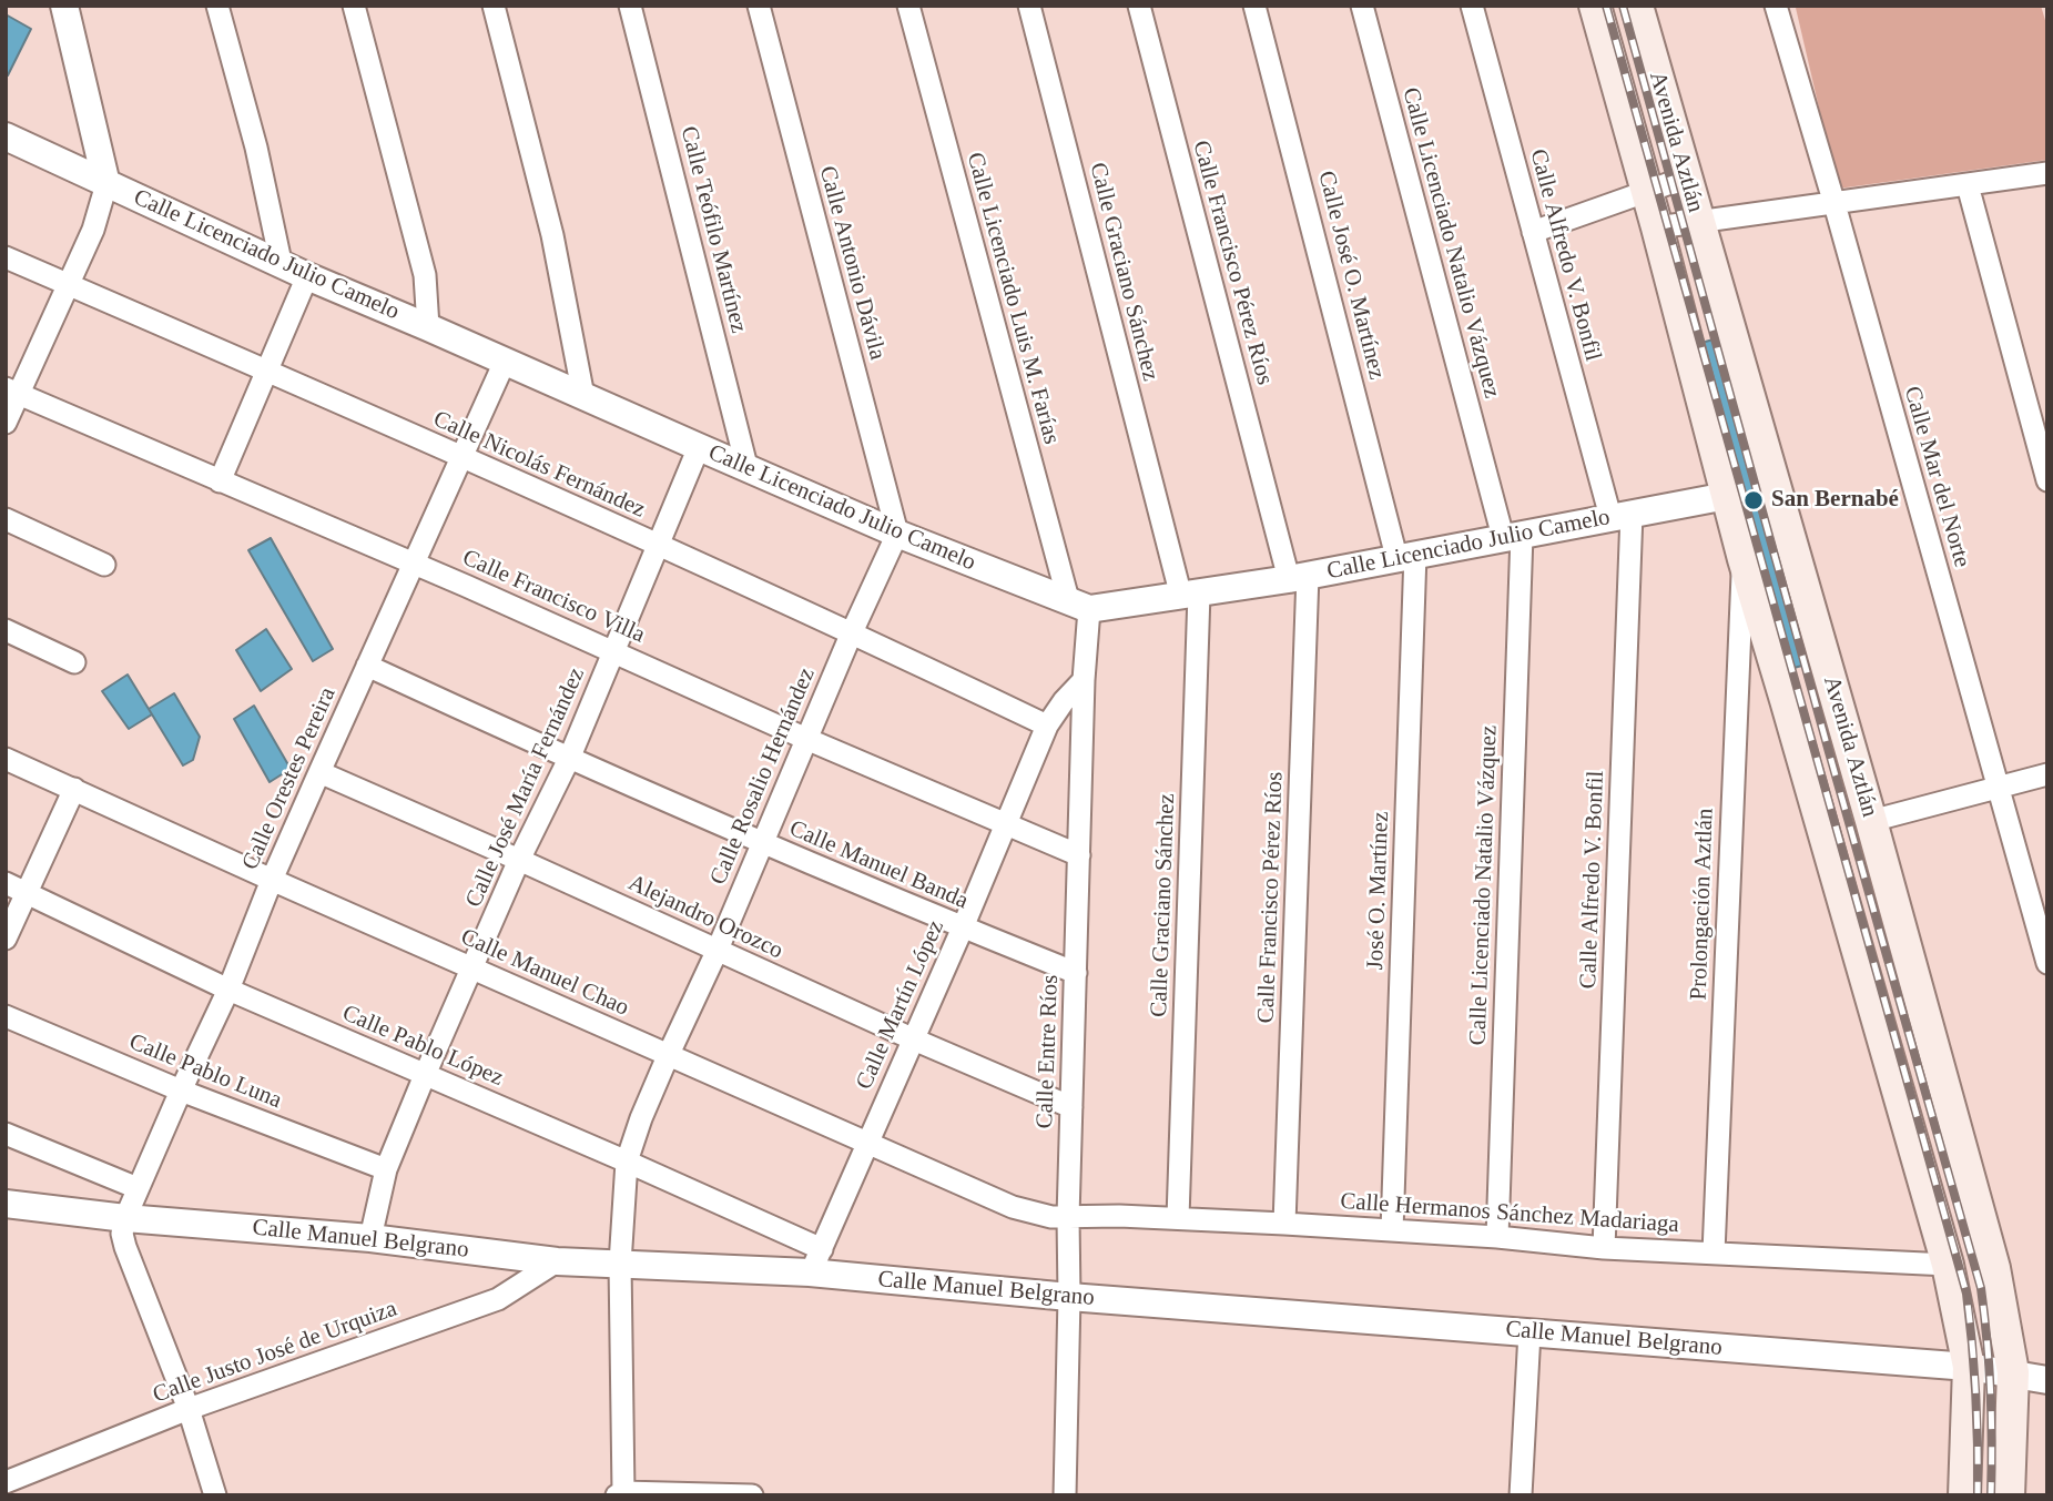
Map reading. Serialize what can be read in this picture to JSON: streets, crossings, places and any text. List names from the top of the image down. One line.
{"streets":{"main road":["Avenida Aztlán"],"street":["Calle Teófilo Martínez","Calle Licenciado Natalio Vázquez","Calle Licenciado Julio Camelo","Calle Alfredo V. Bonfil","Calle Antonio Dávila","Calle Francisco Pérez Ríos","Calle Graciano Sánchez","Calle José O. Martínez","Calle Licenciado Luis M. Farías","Calle Nicolás Fernández","Calle Mar del Norte","Calle Francisco Villa","Calle Rosalio Hernández","Calle Orestes Pereira","Calle José María Fernández","Calle Manuel Banda","José O. Martínez","Prolongación Aztlán","Alejandro Orozco","Calle Manuel Chao","Calle Martín López","Calle Pablo López","Calle Entre Ríos","Calle Pablo Luna","Calle Hermanos Sánchez Madariaga","Calle Manuel Belgrano","Calle Justo José de Urquiza"]},"crossings":[["Avenida Aztlán","Calle Licenciado Julio Camelo"],["Avenida Aztlán","Prolongación Aztlán"],["Avenida Aztlán","Calle Hermanos Sánchez Madariaga"],["Avenida Aztlán","Calle Manuel Belgrano"],["Calle Teófilo Martínez","Calle Licenciado Julio Camelo"],["Calle Licenciado Natalio Vázquez","Calle Licenciado Julio Camelo"],["Calle Licenciado Natalio Vázquez","Calle Hermanos Sánchez Madariaga"],["Calle Licenciado Julio Camelo","Calle Alfredo V. Bonfil"],["Calle Licenciado Julio Camelo","Calle Antonio Dávila"],["Calle Licenciado Julio Camelo","Calle Francisco Pérez Ríos"],["Calle Licenciado Julio Camelo","Calle Graciano Sánchez"],["Calle Licenciado Julio Camelo","Calle José O. Martínez"],["Calle Licenciado Julio Camelo","Calle Licenciado Luis M. Farías"],["Calle Licenciado Julio Camelo","Calle Rosalio Hernández"],["Calle Licenciado Julio Camelo","Calle Orestes Pereira"],["Calle Licenciado Julio Camelo","Calle José María Fernández"],["Calle Licenciado Julio Camelo","José O. Martínez"],["Calle Licenciado Julio Camelo","Calle Entre Ríos"],["Calle Alfredo V. Bonfil","Calle Hermanos Sánchez Madariaga"],["Calle Antonio Dávila","Calle Rosalio Hernández"],["Calle Francisco Pérez Ríos","Calle Hermanos Sánchez Madariaga"],["Calle Graciano Sánchez","Calle Hermanos Sánchez Madariaga"],["Calle José O. Martínez","José O. Martínez"],["Calle Licenciado Luis M. Farías","Calle Entre Ríos"],["Calle Nicolás Fernández","Calle Rosalio Hernández"],["Calle Nicolás Fernández","Calle Orestes Pereira"],["Calle Nicolás Fernández","Calle José María Fernández"],["Calle Nicolás Fernández","Calle Martín López"],["Calle Francisco Villa","Calle Rosalio Hernández"],["Calle Francisco Villa","Calle Orestes Pereira"],["Calle Francisco Villa","Calle José María Fernández"],["Calle Francisco Villa","Calle Martín López"],["Calle Francisco Villa","Calle Entre Ríos"],["Calle Rosalio Hernández","Calle Manuel Banda"],["Calle Rosalio Hernández","Alejandro Orozco"],["Calle Rosalio Hernández","Calle Manuel Chao"],["Calle Rosalio Hernández","Calle Pablo López"],["Calle Rosalio Hernández","Calle Manuel Belgrano"],["Calle Orestes Pereira","Calle Manuel Banda"],["Calle Orestes Pereira","Alejandro Orozco"],["Calle Orestes Pereira","Calle Manuel Chao"],["Calle Orestes Pereira","Calle Pablo López"],["Calle Orestes Pereira","Calle Pablo Luna"],["Calle Orestes Pereira","Calle Manuel Belgrano"],["Calle José María Fernández","Calle Manuel Banda"],["Calle José María Fernández","Alejandro Orozco"],["Calle José María Fernández","Calle Manuel Chao"],["Calle José María Fernández","Calle Pablo López"],["Calle José María Fernández","Calle Pablo Luna"],["Calle José María Fernández","Calle Manuel Belgrano"],["Calle Manuel Banda","Calle Martín López"],["Calle Manuel Banda","Calle Entre Ríos"],["José O. Martínez","Calle Hermanos Sánchez Madariaga"],["Prolongación Aztlán","Calle Hermanos Sánchez Madariaga"],["Alejandro Orozco","Calle Martín López"],["Alejandro Orozco","Calle Entre Ríos"],["Calle Manuel Chao","Calle Martín López"],["Calle Manuel Chao","Calle Entre Ríos"],["Calle Manuel Chao","Calle Hermanos Sánchez Madariaga"],["Calle Martín López","Calle Pablo López"],["Calle Martín López","Calle Entre Ríos"],["Calle Martín López","Calle Manuel Belgrano"],["Calle Pablo López","Calle Manuel Belgrano"],["Calle Entre Ríos","Calle Hermanos Sánchez Madariaga"],["Calle Entre Ríos","Calle Manuel Belgrano"],["Calle Manuel Belgrano","Calle Justo José de Urquiza"]],"places":["San Bernabé"]}
